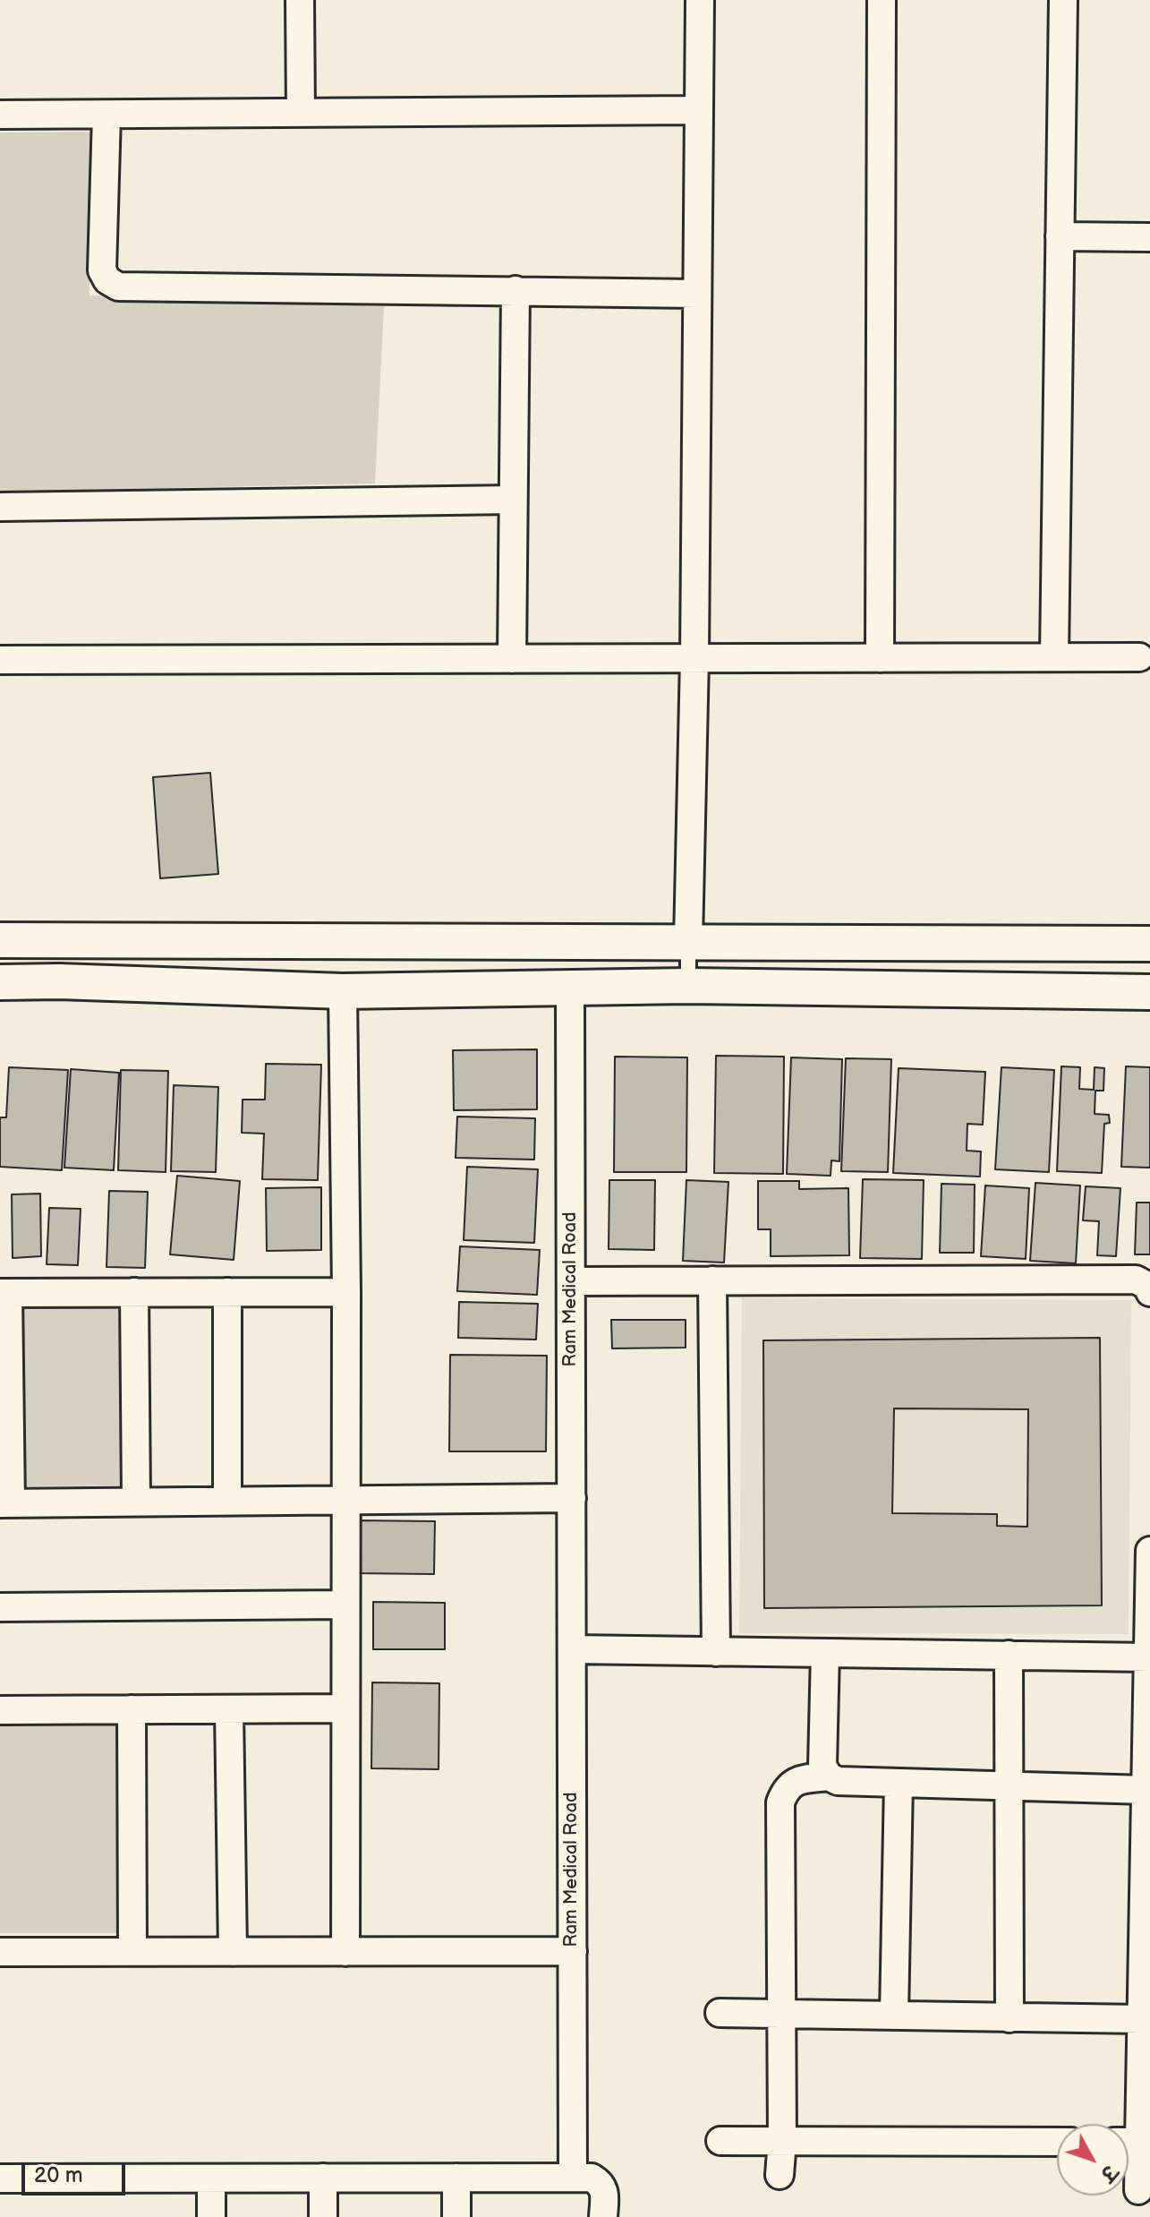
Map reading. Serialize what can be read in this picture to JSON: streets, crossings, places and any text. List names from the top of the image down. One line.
{"streets":{"street":["Ram Medical Road"]},"scale_bar":"20 m","north":"bottom right"}
